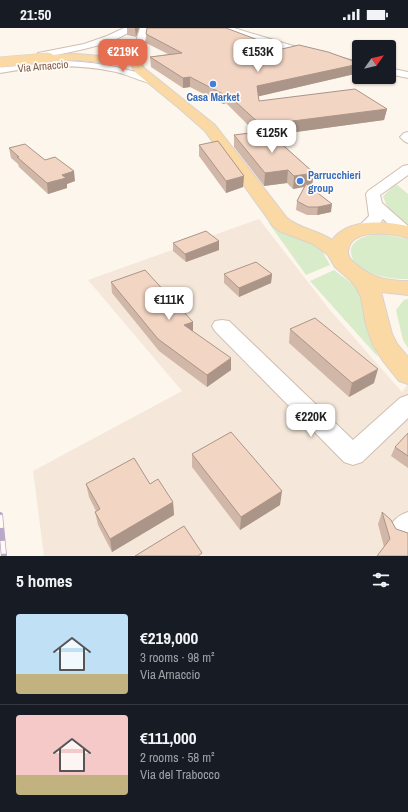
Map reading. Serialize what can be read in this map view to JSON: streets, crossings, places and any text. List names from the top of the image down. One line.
{"streets":{"main road":["Via Arnaccio"]},"places":["Casa Market","Parrucchieri group"],"north":"top right","page":{"status":"21:50","price":["€219K","€153K","€125K","€111K","€220K"],"heading":"5 homes","list":[{"name":"€219,000","note":"3 rooms · 98 m² · Via Arnaccio"},{"name":"€111,000","note":"2 rooms · 58 m² · Via del Trabocco"}]}}
